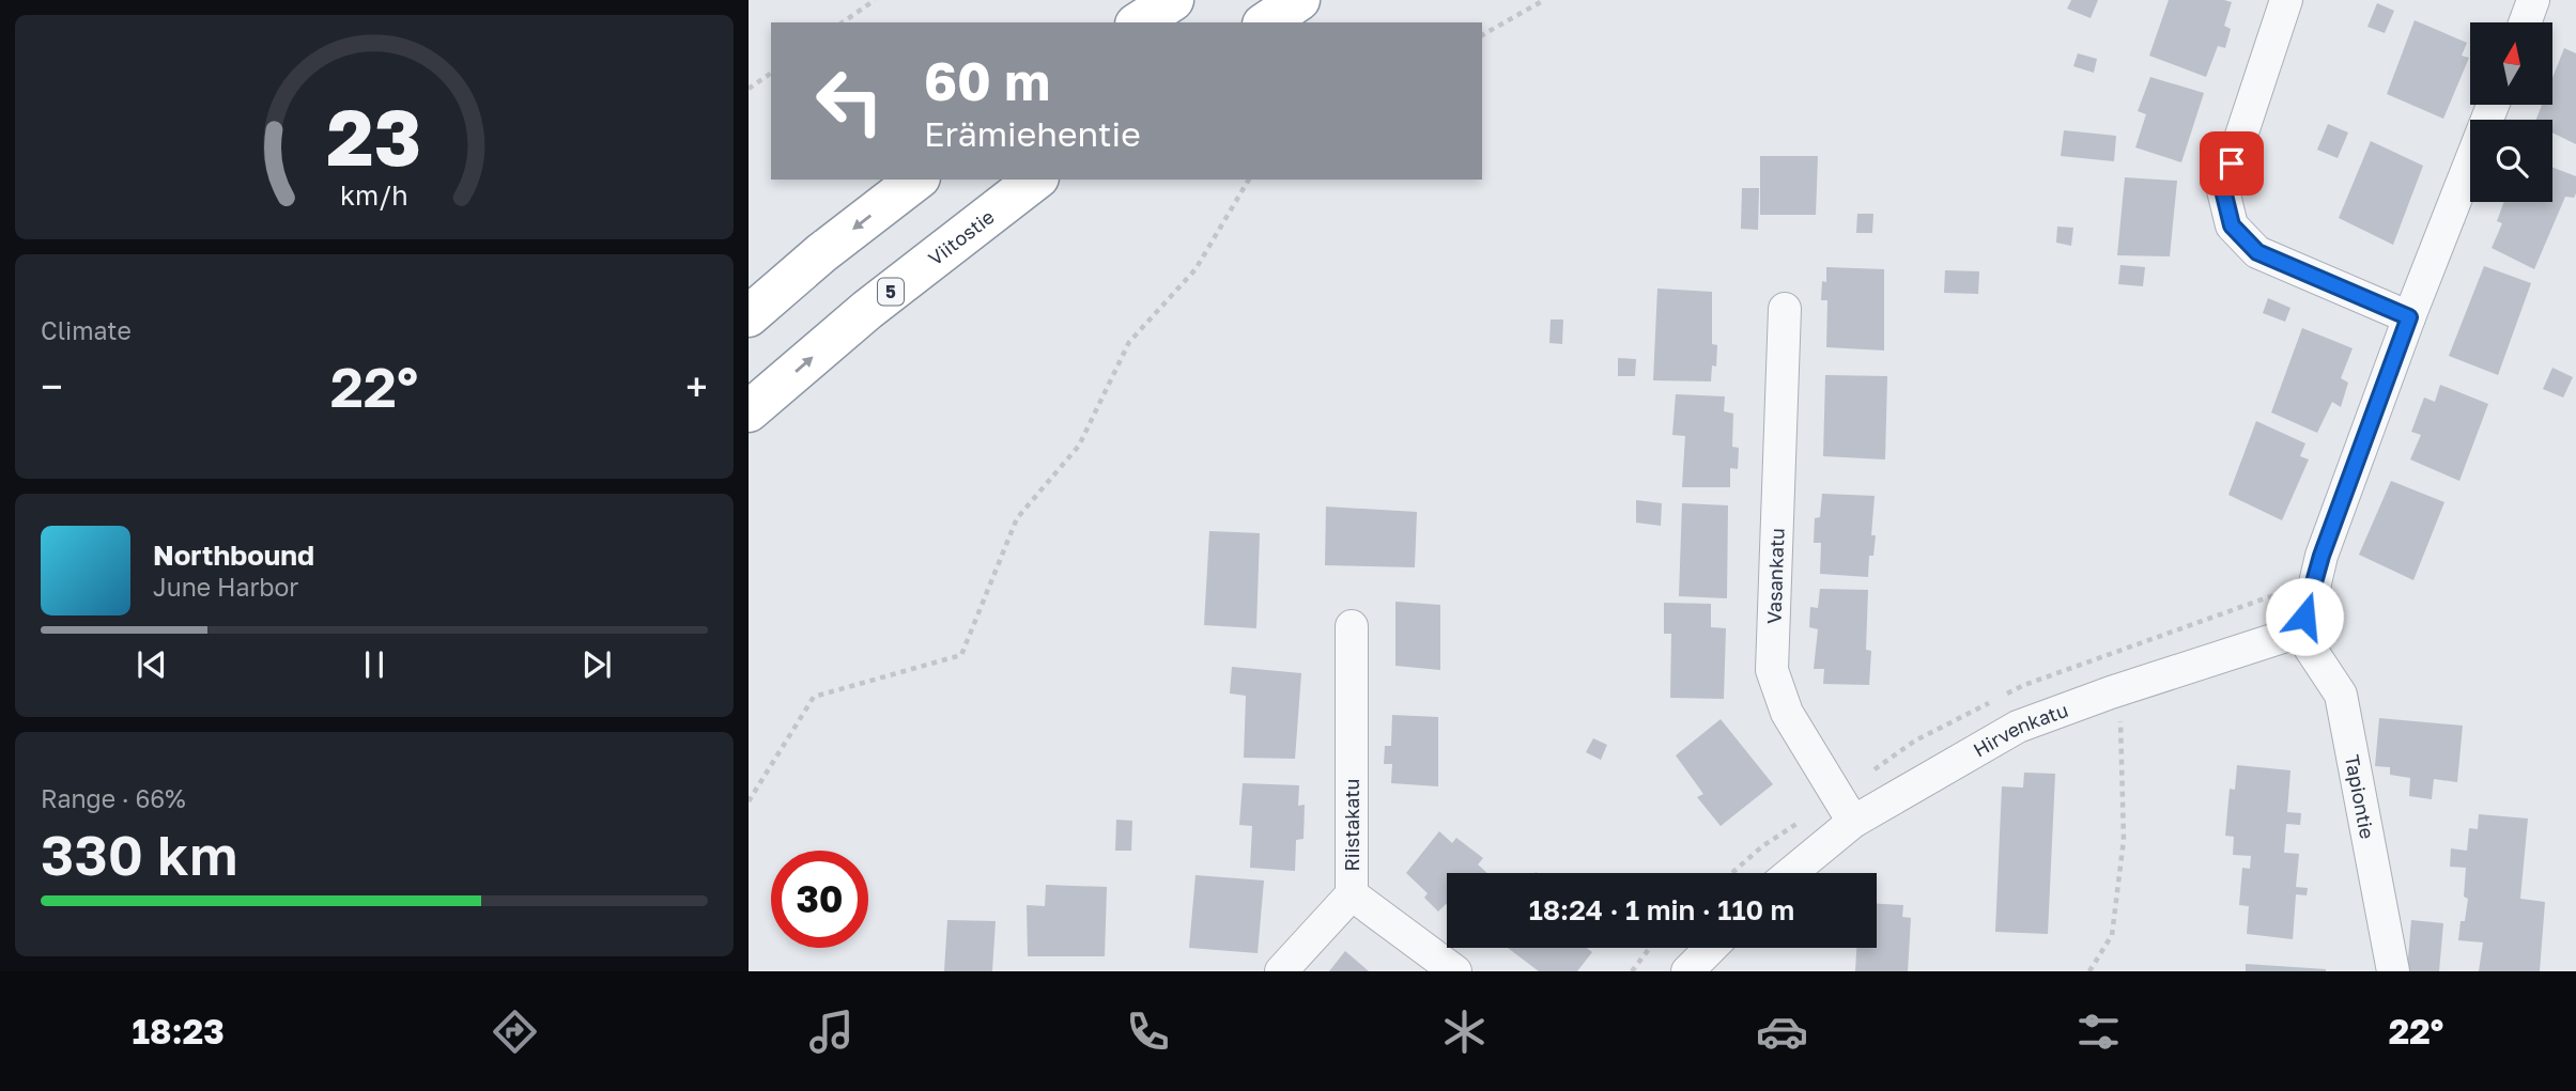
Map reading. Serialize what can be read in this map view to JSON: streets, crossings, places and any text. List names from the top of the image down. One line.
{"streets":{"highway":["Viitostie","5"],"street":["Vasankatu","Hirvenkatu","Tapiontie","Riistakatu"]},"crossings":[["Vasankatu","Hirvenkatu"],["Hirvenkatu","Tapiontie"]],"north":"top","page":{"turn":["60 m","Erämiehentie"],"tile":["Climate",["Range · 66%","330 km"]],"heat":["−","22°","+"],"song":["Northbound","June Harbor"],"limit":"30","trip":"18:24 · 1 min · 110 m","tabs":["18:23","22°"],"gauge":["23","km/h"]}}
